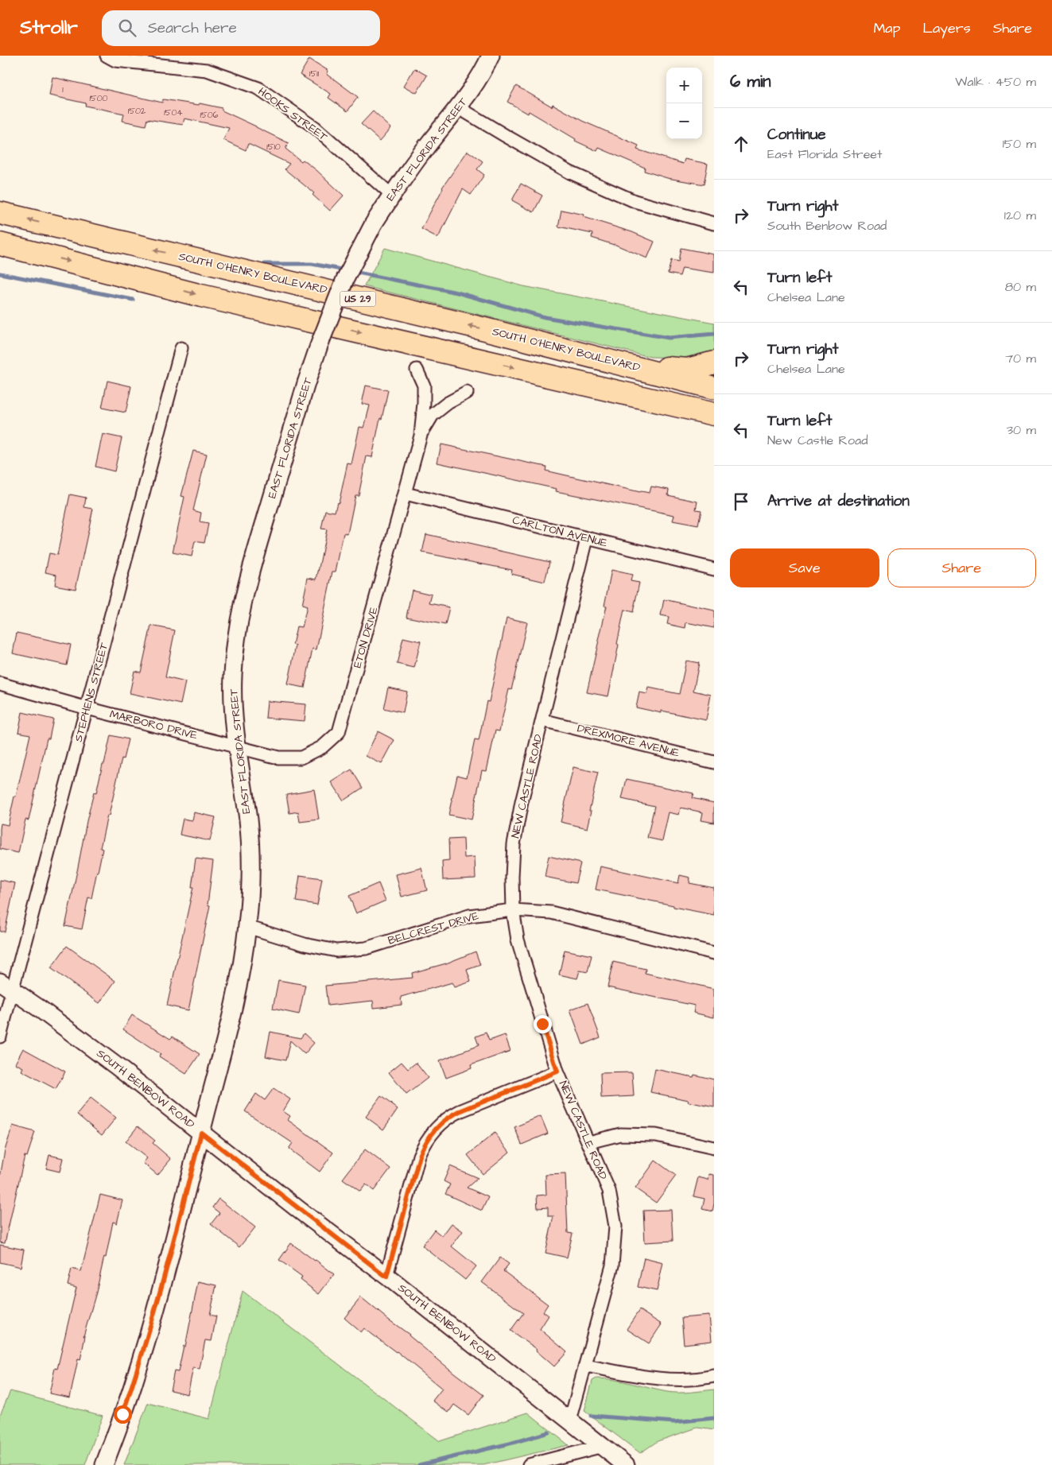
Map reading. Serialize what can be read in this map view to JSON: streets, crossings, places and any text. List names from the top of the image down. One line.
{"streets":{"highway":["SOUTH O'HENRY BOULEVARD","US 29"],"main road":["EAST FLORIDA STREET","SOUTH BENBOW ROAD"],"street":["HOOKS STREET","CARLTON AVENUE","ETON DRIVE","STEPHENS STREET","MARBORO DRIVE","DREXMORE AVENUE","NEW CASTLE ROAD","BELCREST DRIVE"]},"crossings":[["HOOKS STREET","EAST FLORIDA STREET"],["EAST FLORIDA STREET","ETON DRIVE"],["EAST FLORIDA STREET","MARBORO DRIVE"],["EAST FLORIDA STREET","BELCREST DRIVE"],["EAST FLORIDA STREET","SOUTH BENBOW ROAD"],["CARLTON AVENUE","ETON DRIVE"],["CARLTON AVENUE","NEW CASTLE ROAD"],["ETON DRIVE","MARBORO DRIVE"],["STEPHENS STREET","MARBORO DRIVE"],["STEPHENS STREET","SOUTH BENBOW ROAD"],["DREXMORE AVENUE","NEW CASTLE ROAD"],["NEW CASTLE ROAD","BELCREST DRIVE"],["NEW CASTLE ROAD","SOUTH BENBOW ROAD"]],"house_numbers":["1511","1","1500","1502","1504","1506","1510"],"page":{"header":"Strollr","search":"Search here","nav":["Map","Layers","Share"],"heading":["6 min","Walk · 450 m"],"map_buttons":["+","−"],"list":[["Continue","East Florida Street","150 m"],["Turn right","South Benbow Road","120 m"],["Turn left","Chelsea Lane","80 m"],["Turn right","Chelsea Lane","70 m"],["Turn left","New Castle Road","30 m"],"Arrive at destination"],"buttons":["Save","Share"]}}
